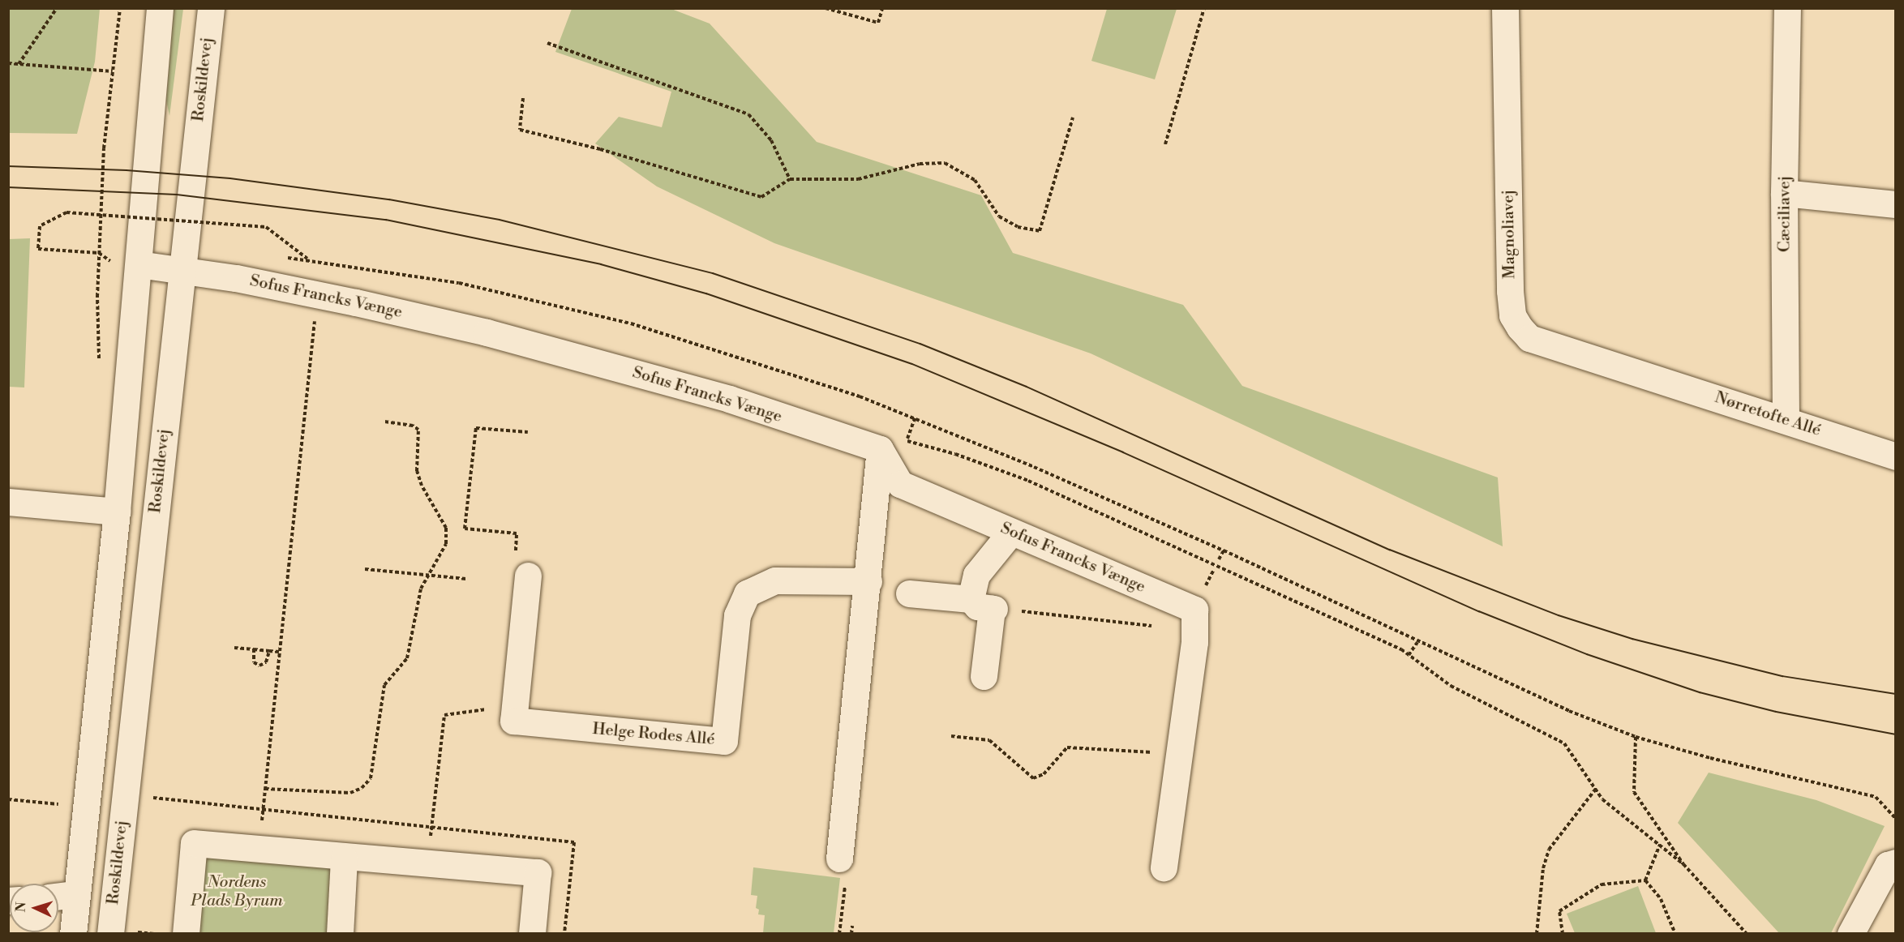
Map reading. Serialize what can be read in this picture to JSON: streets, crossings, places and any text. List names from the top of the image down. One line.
{"streets":{"street":["Roskildevej","Cæciliavej","Magnoliavej","Sofus Francks Vænge","Nørretofte Allé","Helge Rodes Allé"]},"crossings":[["Roskildevej","Sofus Francks Vænge"],["Cæciliavej","Nørretofte Allé"],["Magnoliavej","Nørretofte Allé"]],"parks":["Nordens Plads Byrum"],"north":"left"}
